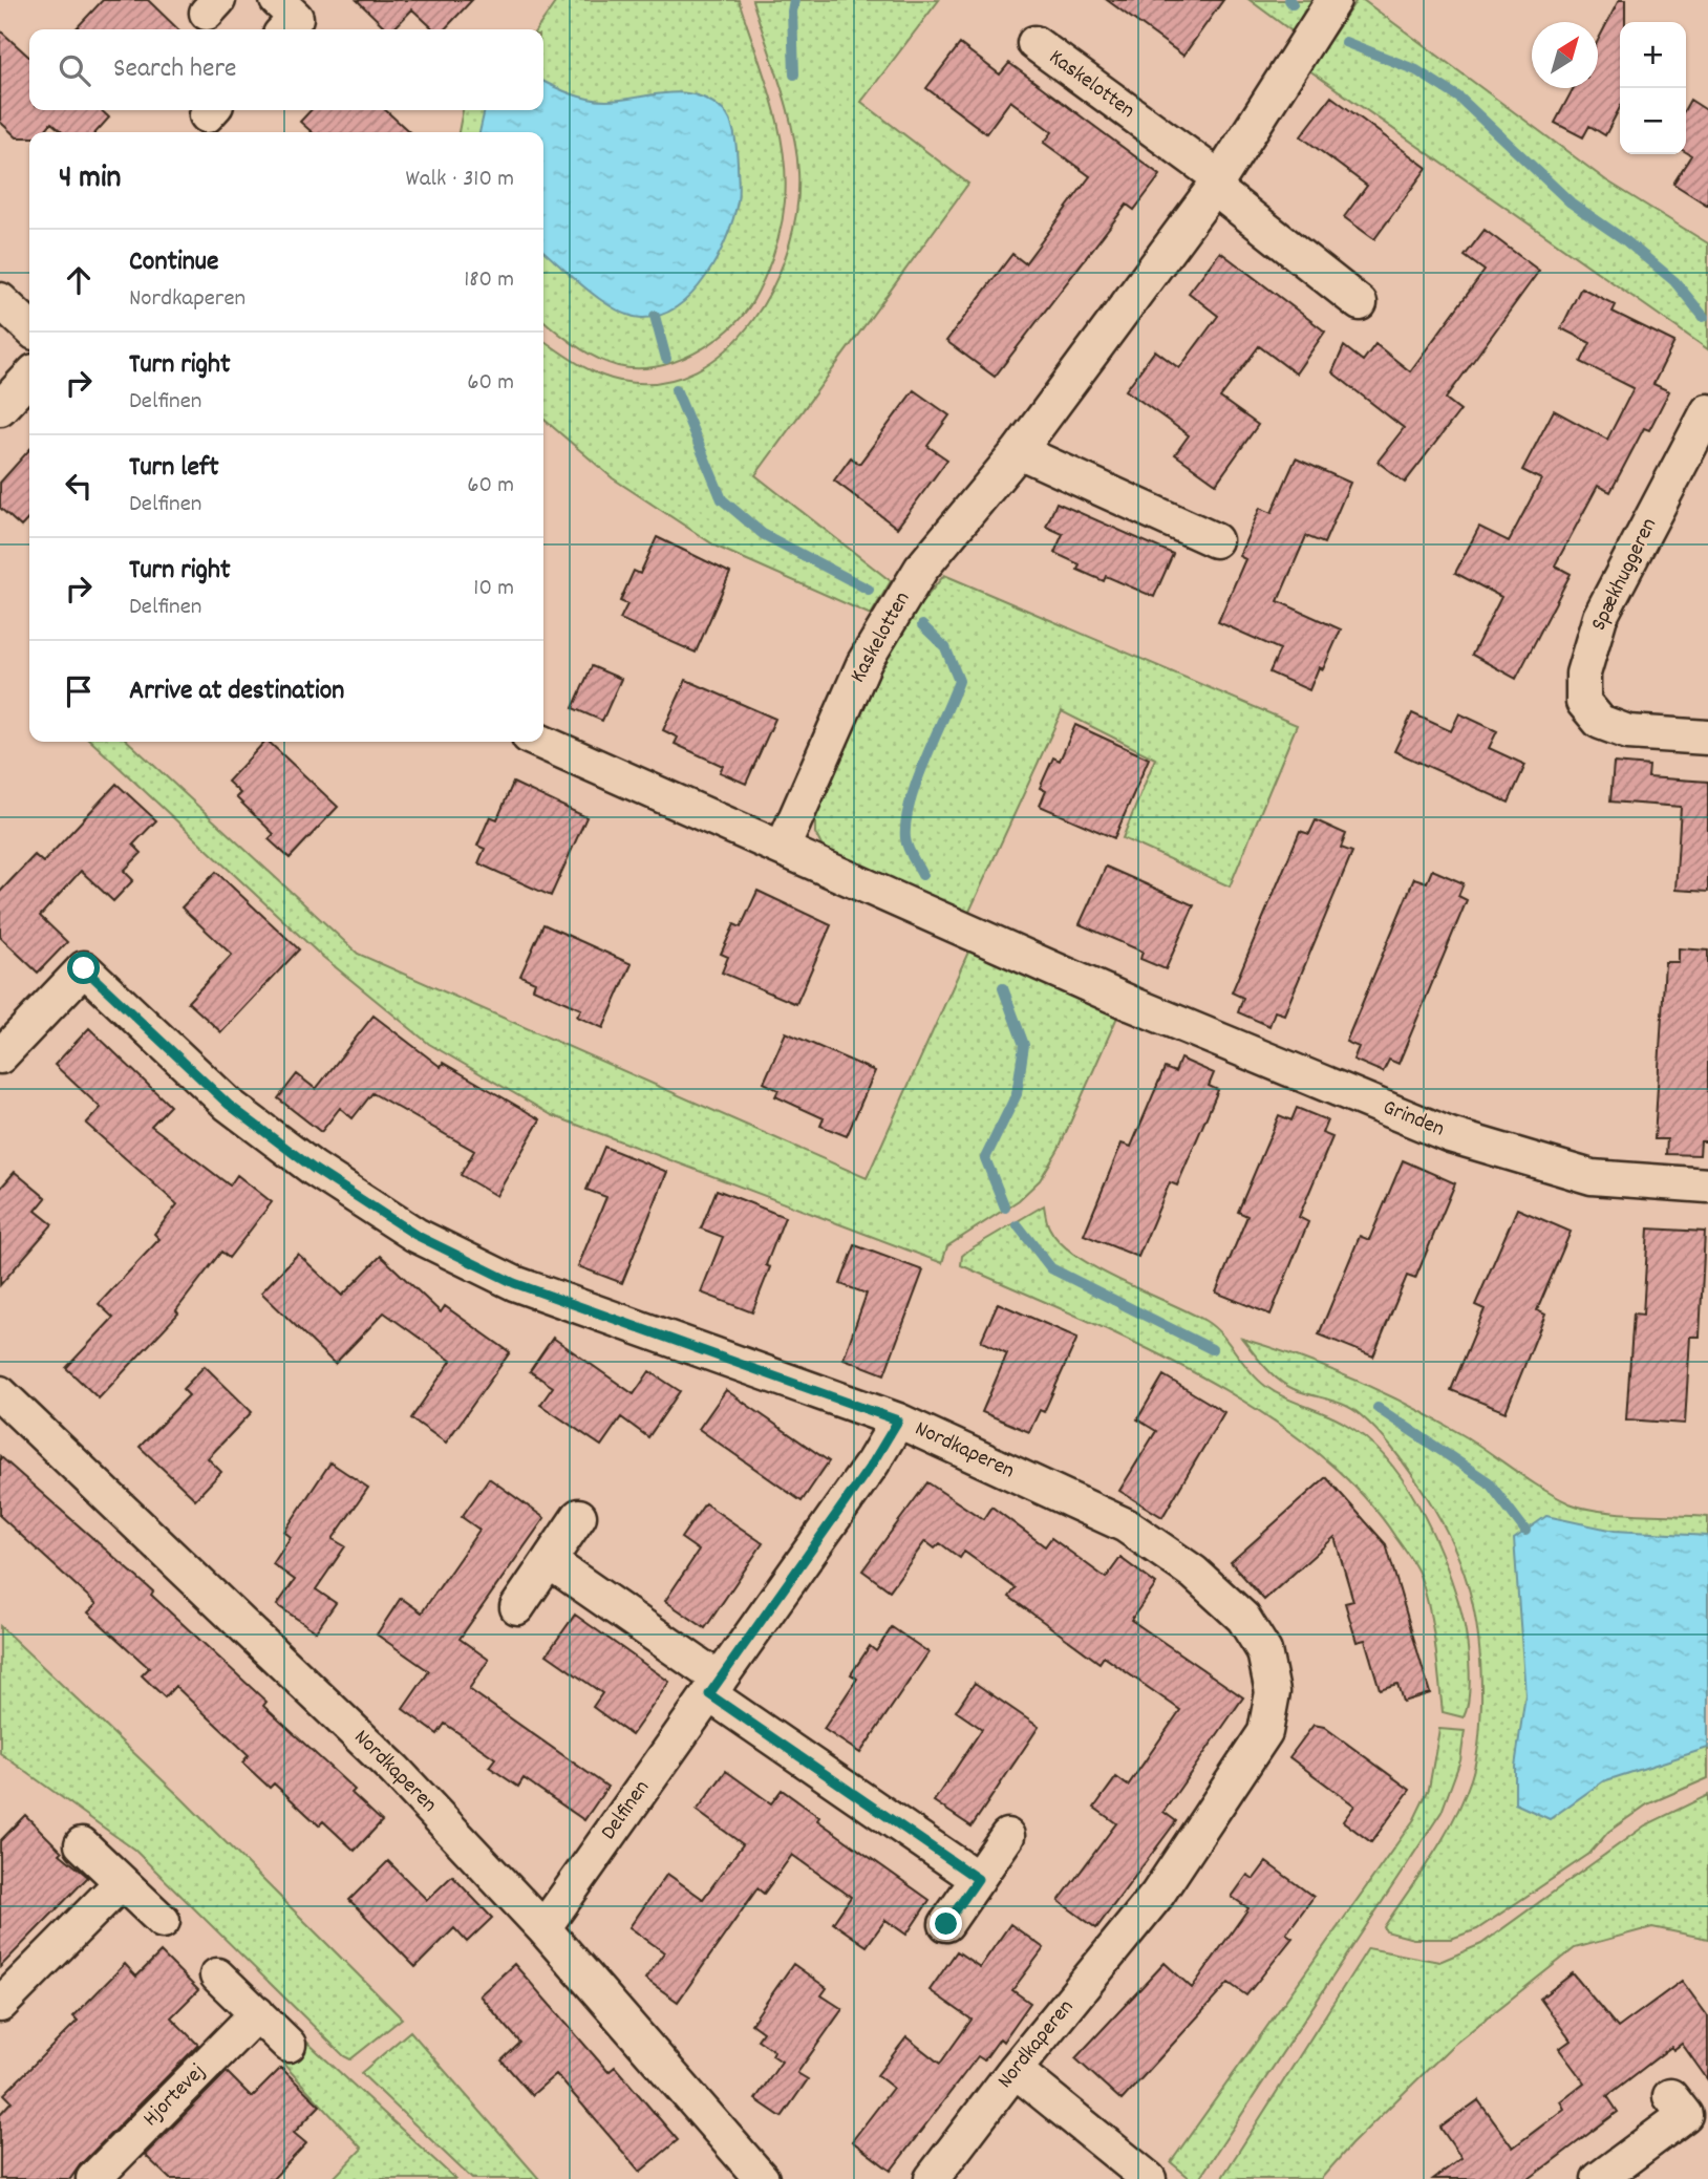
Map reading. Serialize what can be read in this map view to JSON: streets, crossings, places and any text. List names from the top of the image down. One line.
{"streets":{"street":["Kaskelotten","Spækhuggeren","Grinden","Nordkaperen","Delfinen","Hjortevej"]},"crossings":[["Kaskelotten","Grinden"],["Nordkaperen","Delfinen"]],"north":"top right","page":{"map_buttons":["+","−"],"search":"Search here","heading":["4 min","Walk · 310 m"],"list":[["Continue","Nordkaperen","180 m"],["Turn right","Delfinen","60 m"],["Turn left","Delfinen","60 m"],["Turn right","Delfinen","10 m"],"Arrive at destination"]}}
